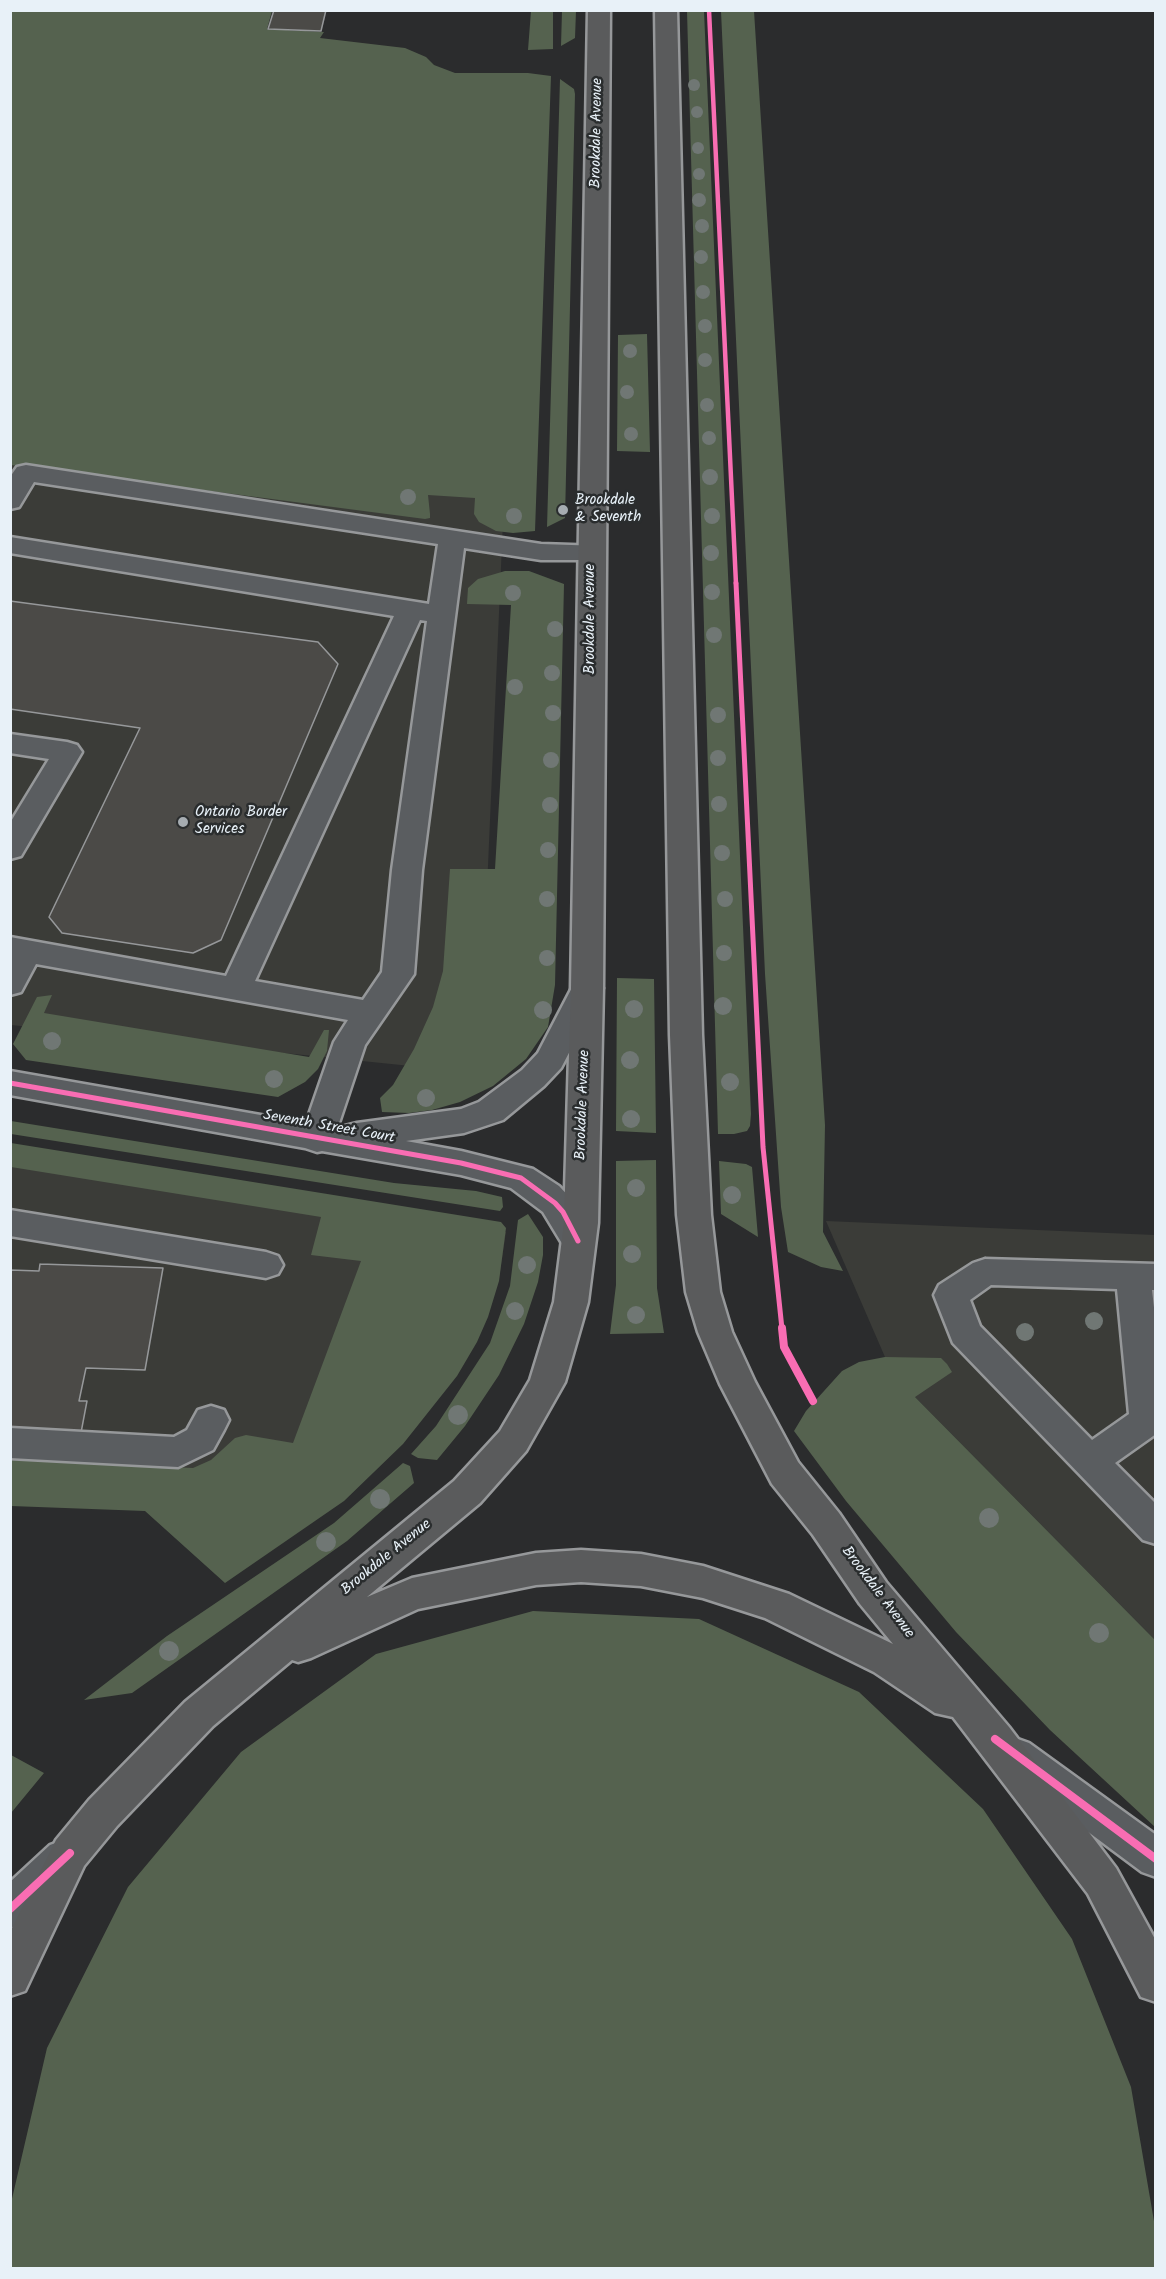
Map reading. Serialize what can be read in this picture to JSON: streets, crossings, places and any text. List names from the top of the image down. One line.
{"streets":{"main road":["Brookdale Avenue"],"street":["Seventh Street Court"]},"crossings":[["Brookdale Avenue","Seventh Street Court"]],"places":["Brookdale & Seventh","Ontario Border Services"]}
